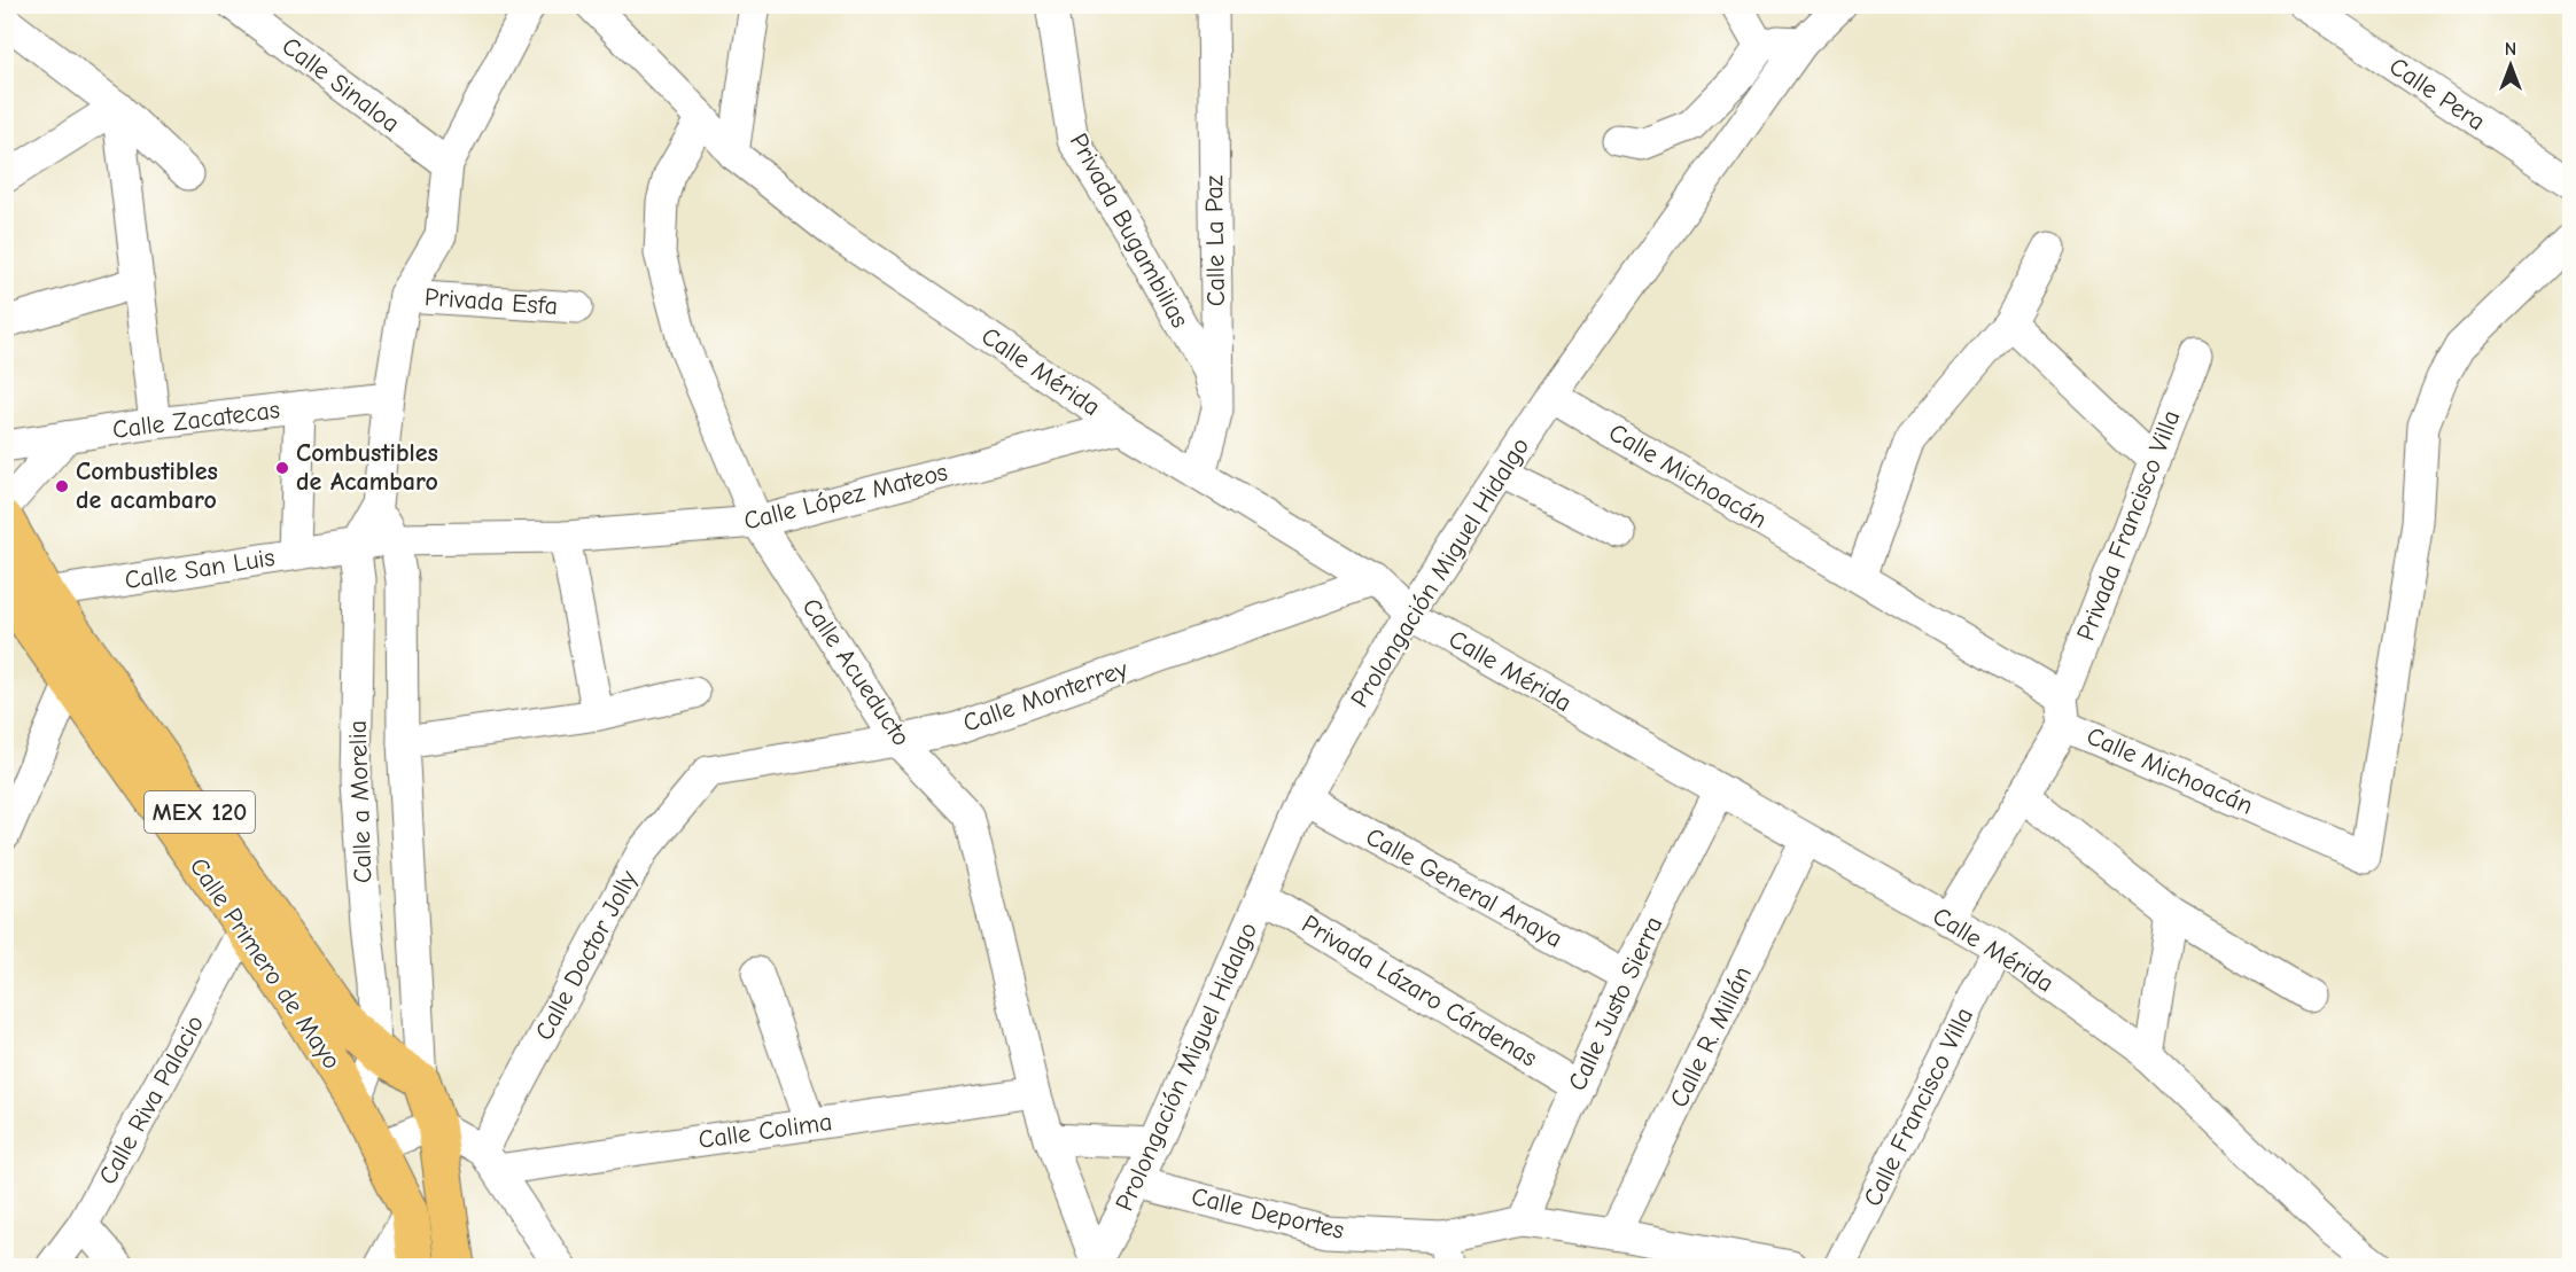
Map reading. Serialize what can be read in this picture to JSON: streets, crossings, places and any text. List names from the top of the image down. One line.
{"streets":{"main road":["MEX 120","Calle Primero de Mayo"],"street":["Calle Sinaloa","Calle Pera","Privada Bugambilias","Calle La Paz","Privada Esfa","Calle Mérida","Calle Zacatecas","Calle Michoacán","Calle López Mateos","Privada Francisco Villa","Calle San Luis","Prolongación Miguel Hidalgo","Calle Acueducto","Calle Monterrey","Calle a Morelia","Calle General Anaya","Calle Doctor Jolly","Privada Lázaro Cárdenas","Calle Justo Sierra","Calle R. Millán","Calle Riva Palacio","Calle Francisco Villa","Calle Colima","Calle Deportes"]},"crossings":[["Privada Bugambilias","Calle La Paz"],["Calle La Paz","Calle Mérida"],["Calle Mérida","Calle López Mateos"],["Calle Mérida","Prolongación Miguel Hidalgo"],["Calle Mérida","Calle Acueducto"],["Calle Mérida","Calle Monterrey"],["Calle Mérida","Calle Justo Sierra"],["Calle Mérida","Calle R. Millán"],["Calle Mérida","Calle Francisco Villa"],["Calle Michoacán","Privada Francisco Villa"],["Calle Michoacán","Prolongación Miguel Hidalgo"],["Calle López Mateos","Calle San Luis"],["Calle López Mateos","Calle Acueducto"],["Calle López Mateos","Calle a Morelia"],["Calle San Luis","Calle a Morelia"],["Calle San Luis","Calle Primero de Mayo"],["Prolongación Miguel Hidalgo","Calle Acueducto"],["Prolongación Miguel Hidalgo","Calle General Anaya"],["Prolongación Miguel Hidalgo","Privada Lázaro Cárdenas"],["Prolongación Miguel Hidalgo","Calle Deportes"],["Calle Acueducto","Calle Monterrey"],["Calle Acueducto","Calle Colima"],["Calle Monterrey","Calle Doctor Jolly"],["Calle a Morelia","MEX 120"],["Calle a Morelia","Calle Primero de Mayo"],["MEX 120","Calle Primero de Mayo"],["Calle General Anaya","Calle Justo Sierra"],["Calle Doctor Jolly","Calle Colima"],["Calle Primero de Mayo","Calle Riva Palacio"],["Privada Lázaro Cárdenas","Calle Justo Sierra"],["Calle Justo Sierra","Calle Deportes"]],"places":["Combustibles de Acambaro","Combustibles de acambaro"],"north":"top"}
